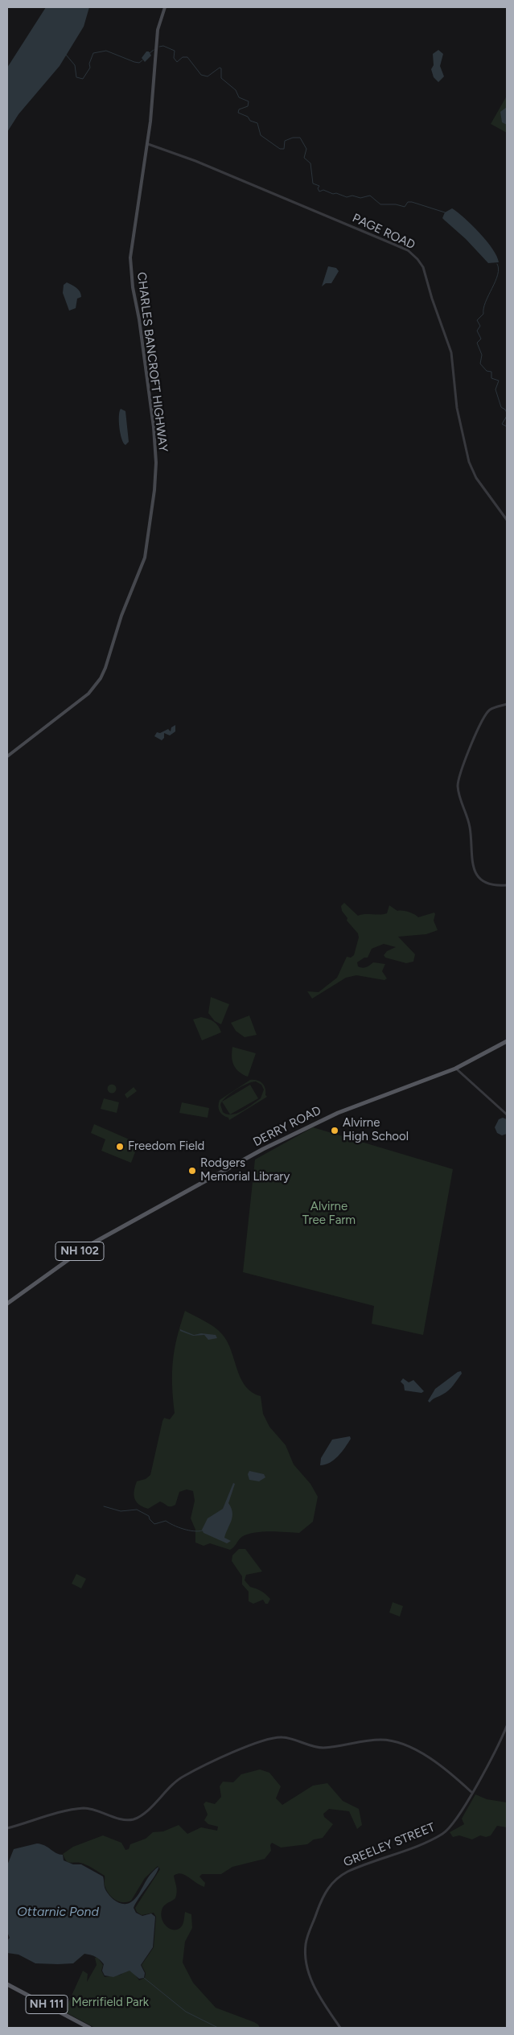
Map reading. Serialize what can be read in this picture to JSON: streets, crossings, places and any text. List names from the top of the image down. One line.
{"streets":{"main road":["CHARLES BANCROFT HIGHWAY","DERRY ROAD","NH 102","NH 111"],"street":["PAGE ROAD","GREELEY STREET"]},"crossings":[["PAGE ROAD","CHARLES BANCROFT HIGHWAY"]],"water":["Ottarnic Pond"],"parks":["Alvirne Tree Farm","Merrifield Park"],"places":["Alvirne High School","Freedom Field","Rodgers Memorial Library"]}
